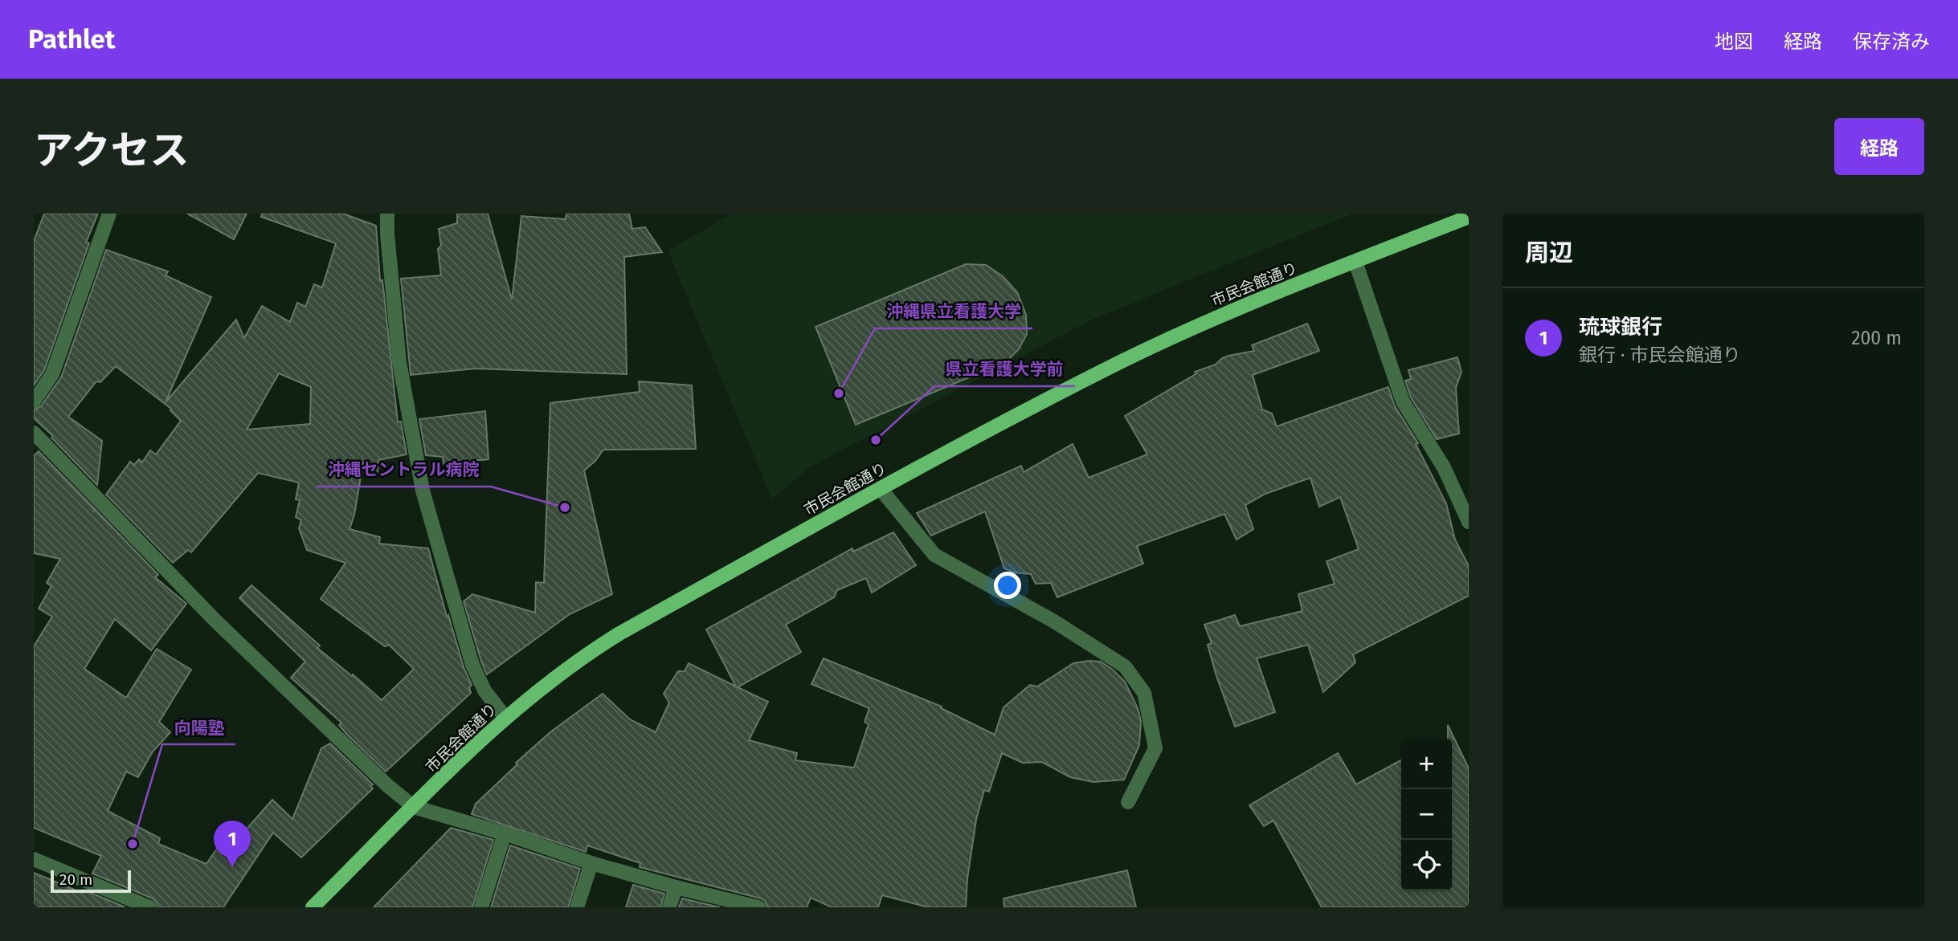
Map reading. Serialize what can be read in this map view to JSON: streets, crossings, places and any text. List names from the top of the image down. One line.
{"streets":{"main road":["市民会館通り"]},"places":["沖縄県立看護大学","県立看護大学前","沖縄セントラル病院","向陽塾"],"scale_bar":"20 m","page":{"header":"Pathlet","nav":["地図","経路","保存済み"],"title":"アクセス","buttons":"経路","heading":"周辺","list":[{"mark":"1","name":"琉球銀行","note":"銀行 · 市民会館通り","value":"200 m"}],"map_buttons":["+","−"],"pins":"1","scale":"20 m"}}
